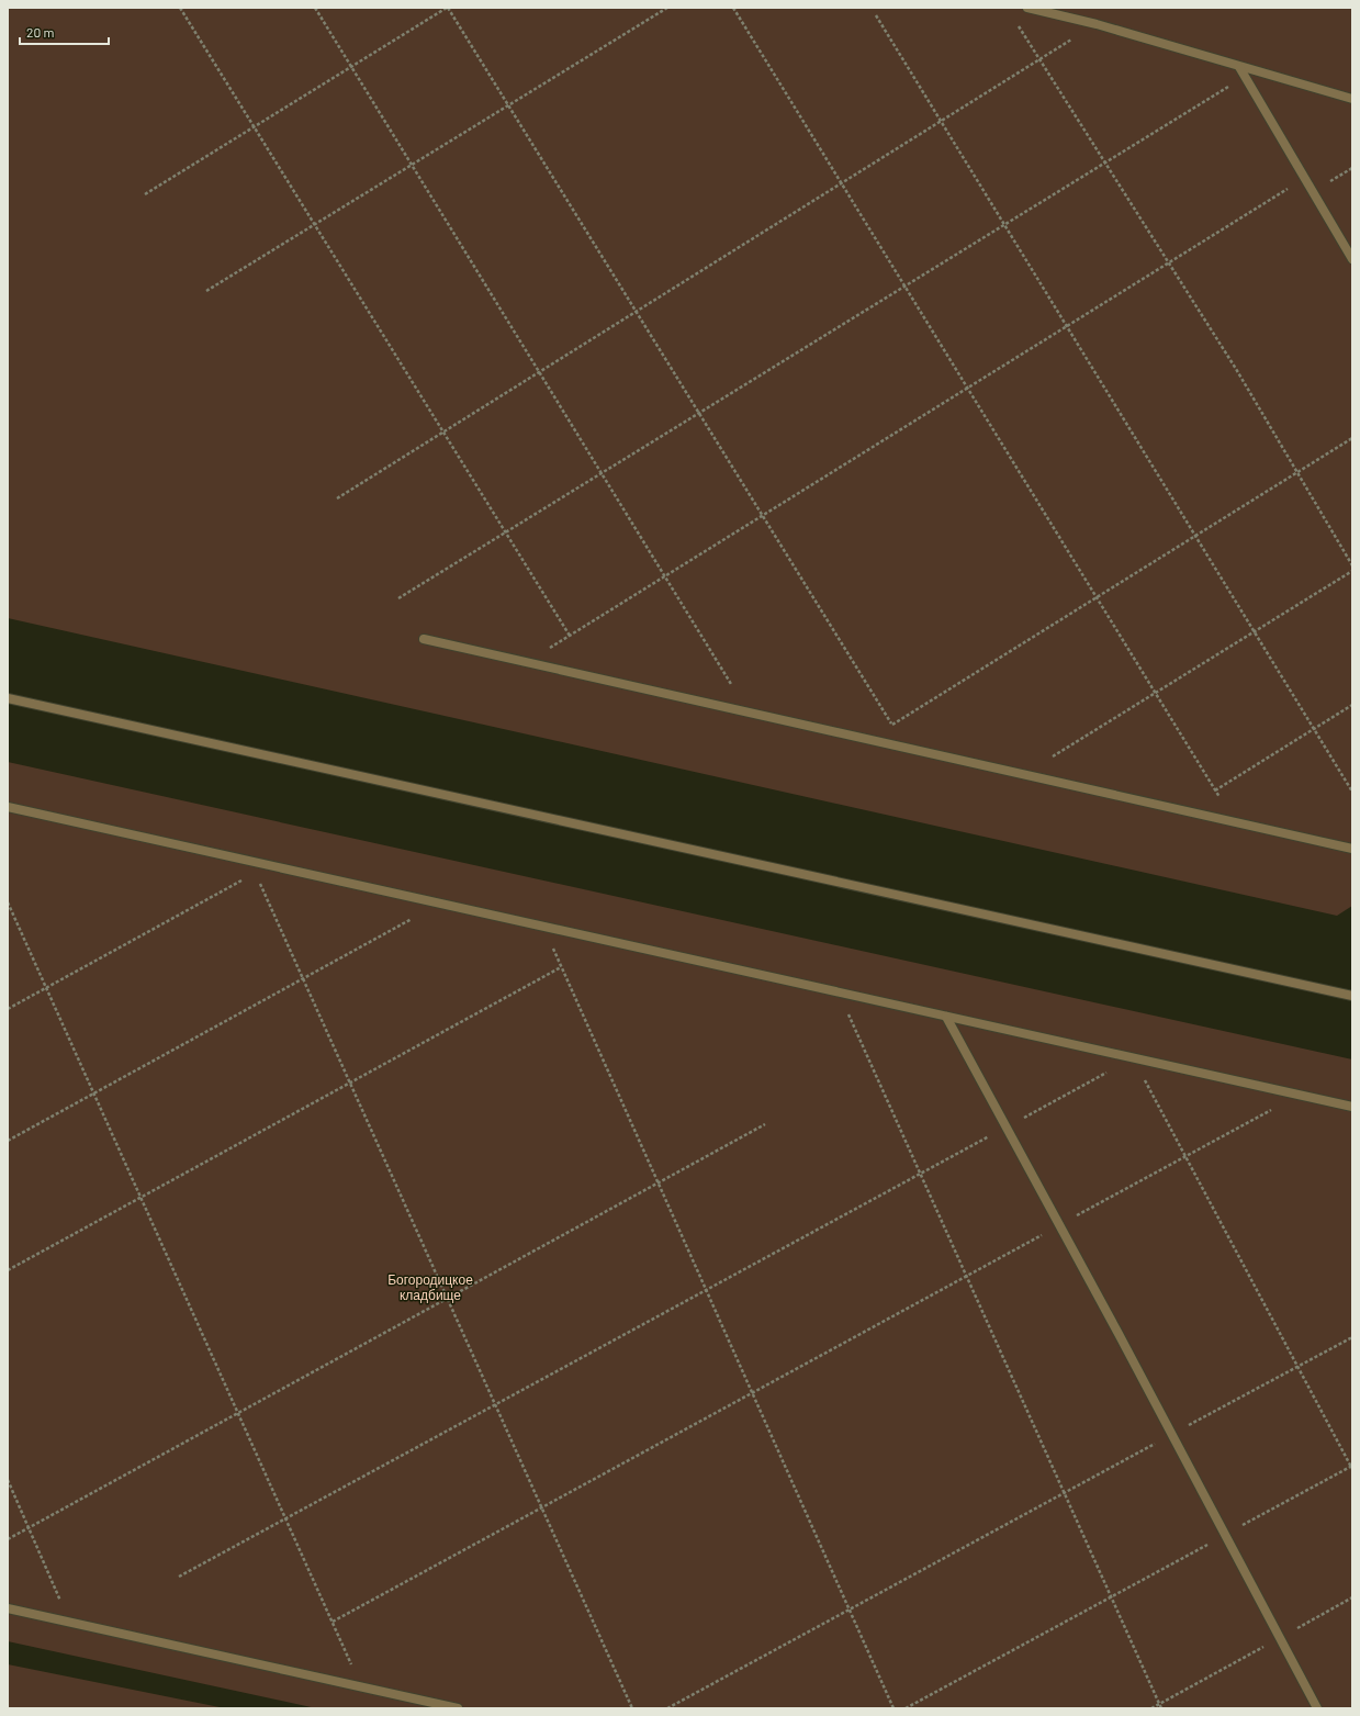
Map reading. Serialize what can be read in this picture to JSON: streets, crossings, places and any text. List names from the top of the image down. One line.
{"parks":["Богородицкое кладбище"],"scale_bar":"20 m"}
